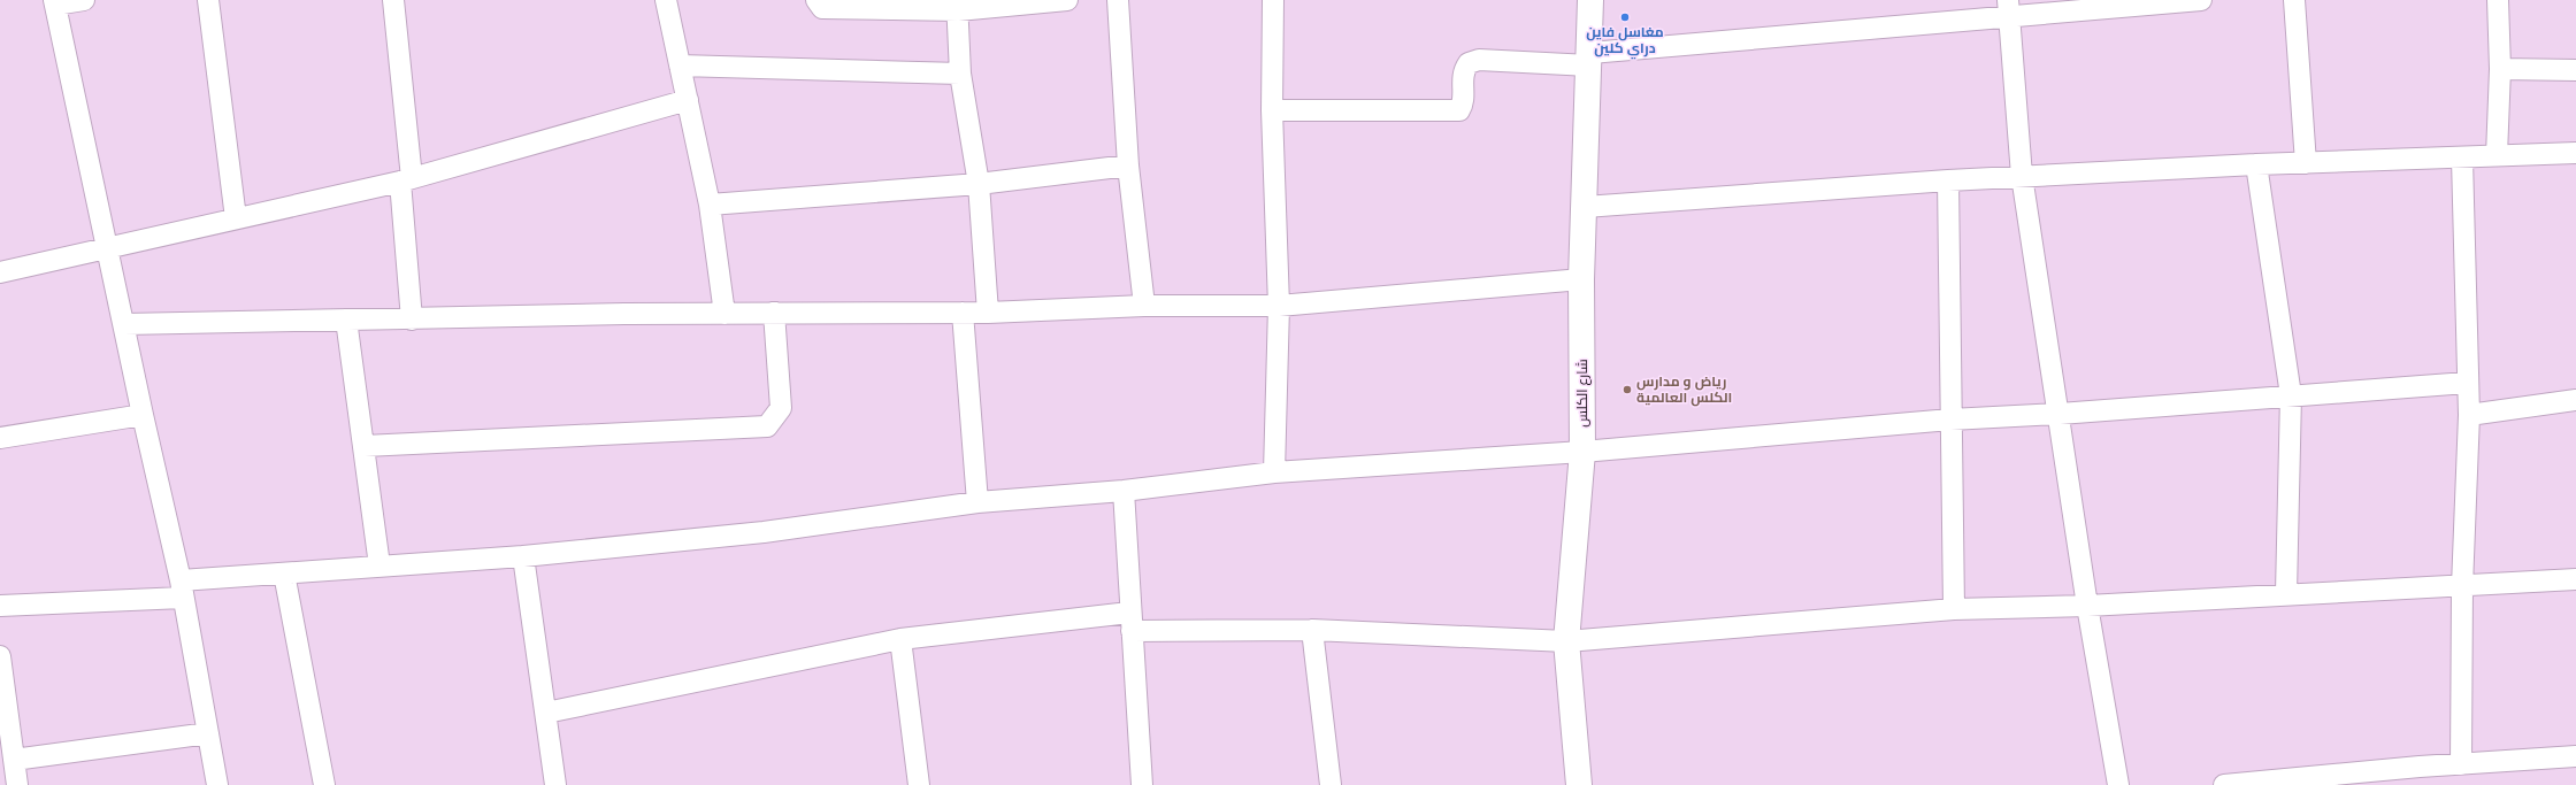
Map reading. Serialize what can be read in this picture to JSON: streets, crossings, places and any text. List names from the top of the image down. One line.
{"streets":{"street":["شارع الكلس"]},"places":["مغاسل فاين دراي كلين","رياض و مدارس الكلس العالمية"]}
